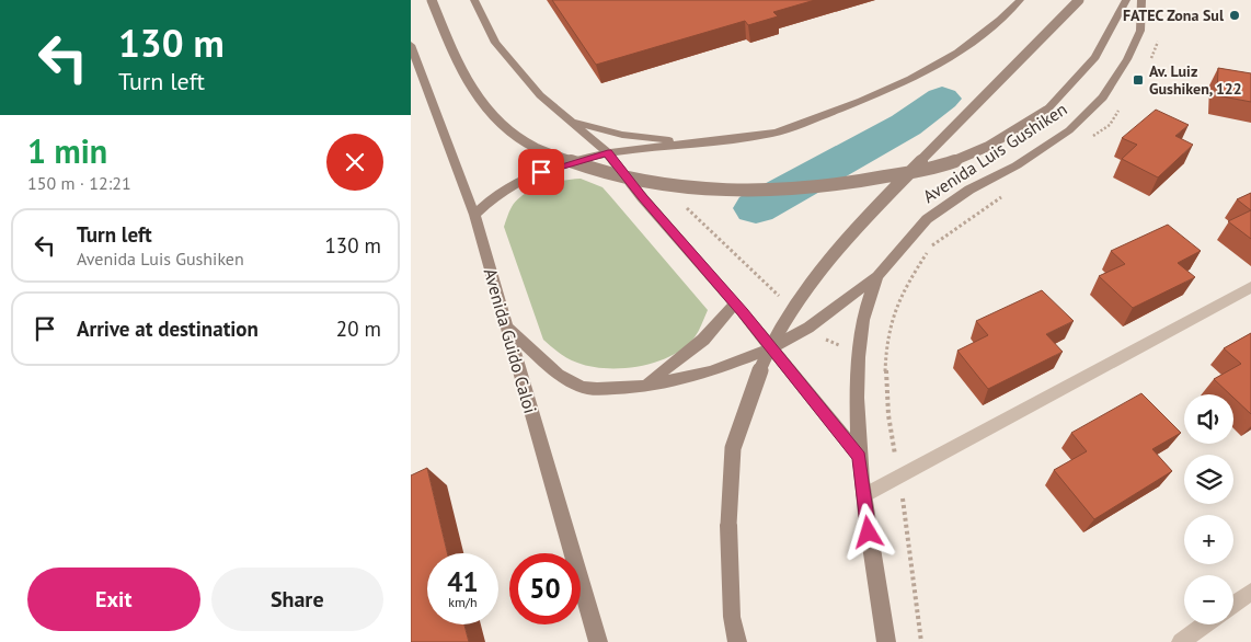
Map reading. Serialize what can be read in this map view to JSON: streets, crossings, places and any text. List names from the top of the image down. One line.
{"streets":{"main road":["Avenida Luis Gushiken","Avenida Guido Caloi"]},"crossings":[["Avenida Luis Gushiken","Avenida Guido Caloi"]],"places":{"other":["FATEC Zona Sul"],"transit":["Av. Luiz Gushiken, 122"]},"page":{"turn":["130 m","Turn left"],"heading":["1 min","150 m · 12:21"],"list":[{"name":"Turn left","note":"Avenida Luis Gushiken","value":"130 m"},{"name":"Arrive at destination","value":"20 m"}],"map_buttons":["+","−"],"speed":"41 km/h","limit":"50","buttons":["Exit","Share"]}}
